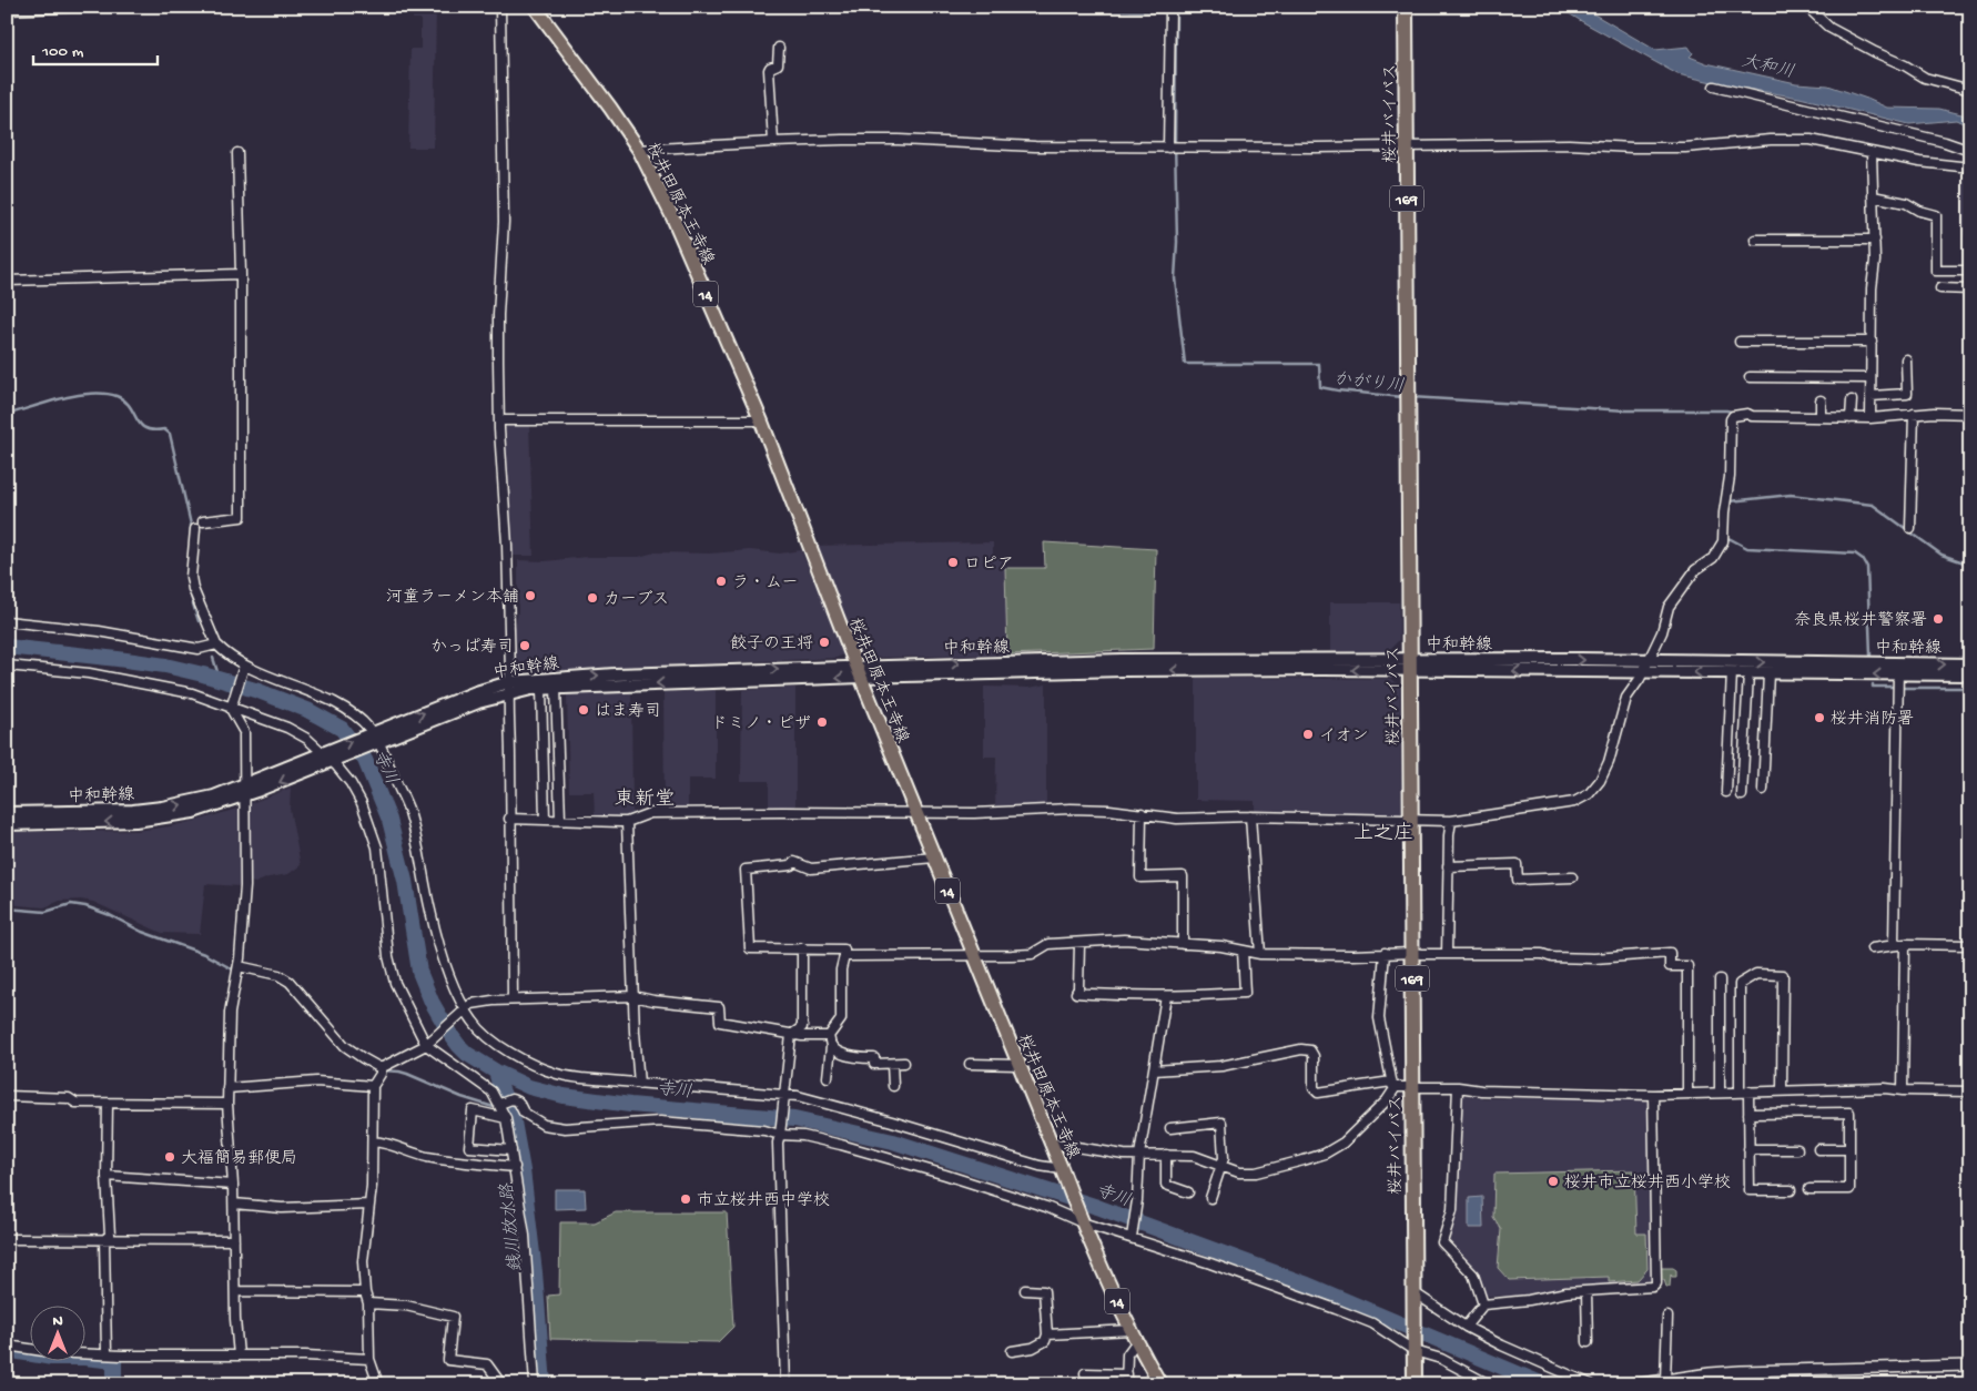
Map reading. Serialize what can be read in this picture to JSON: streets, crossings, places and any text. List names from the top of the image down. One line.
{"streets":{"highway":["桜井バイパス","169"],"main road":["桜井田原本王寺線","14","中和幹線"]},"crossings":[["桜井バイパス","中和幹線"],["桜井田原本王寺線","中和幹線"]],"districts":["東新堂","上之庄"],"water":["大和川","かがり川","寺川","銭川放水路"],"places":["ロピア","ラ・ムー","河童ラーメン本舗","カーブス","奈良県桜井警察署","餃子の王将","かっぱ寿司","はま寿司","桜井消防署","ドミノ・ピザ","イオン","大福簡易郵便局","桜井市立桜井西小学校","市立桜井西中学校"],"scale_bar":"100 m","north":"top"}
